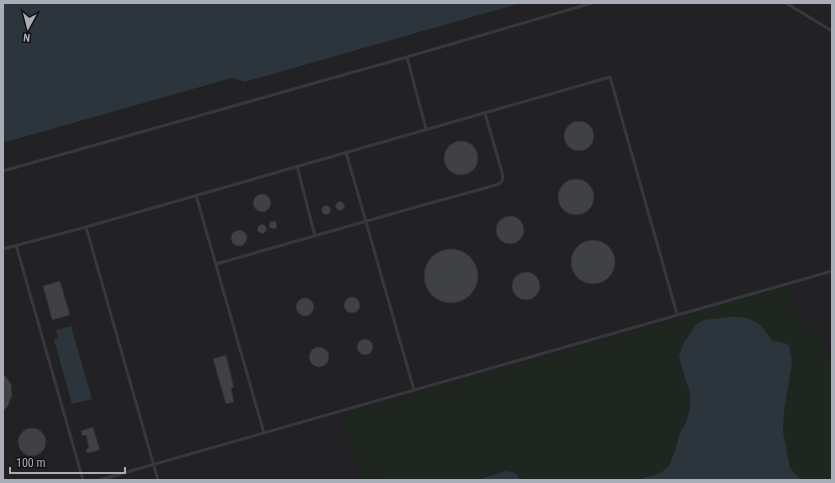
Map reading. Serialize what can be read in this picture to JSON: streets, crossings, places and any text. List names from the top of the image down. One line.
{"scale_bar":"100 m","north":"bottom"}
